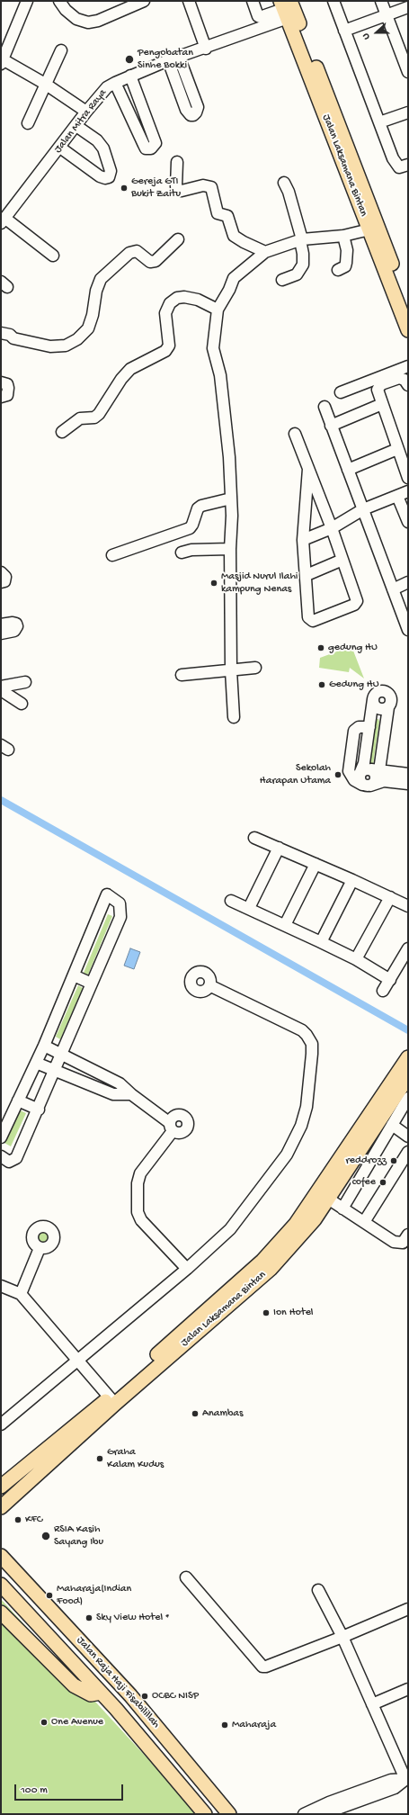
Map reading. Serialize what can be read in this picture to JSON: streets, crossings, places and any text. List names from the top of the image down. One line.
{"streets":{"main road":["Jalan Laksamana Bintan","Jalan Raja Haji Fisabilillah"],"street":["Jalan Mitra Raya"]},"crossings":[["Jalan Mitra Raya","Jalan Laksamana Bintan"]],"places":["Pengobatan Sinhe Bokki","Gereja GTI Bukit Zaitu","Masjid Nurul Ilahi kampung Nenas","gedung HU","Gedung HU","Sekolah Harapan Utama","reddrozz","cofee","Ion Hotel","Anambas","Graha Kalam Kudus","KFC","RSIA Kasih Sayang Ibu","Maharaja(Indian Food)","Sky View Hotel *","OCBC NISP","One Avenue","Maharaja"],"scale_bar":"100 m","north":"left"}
